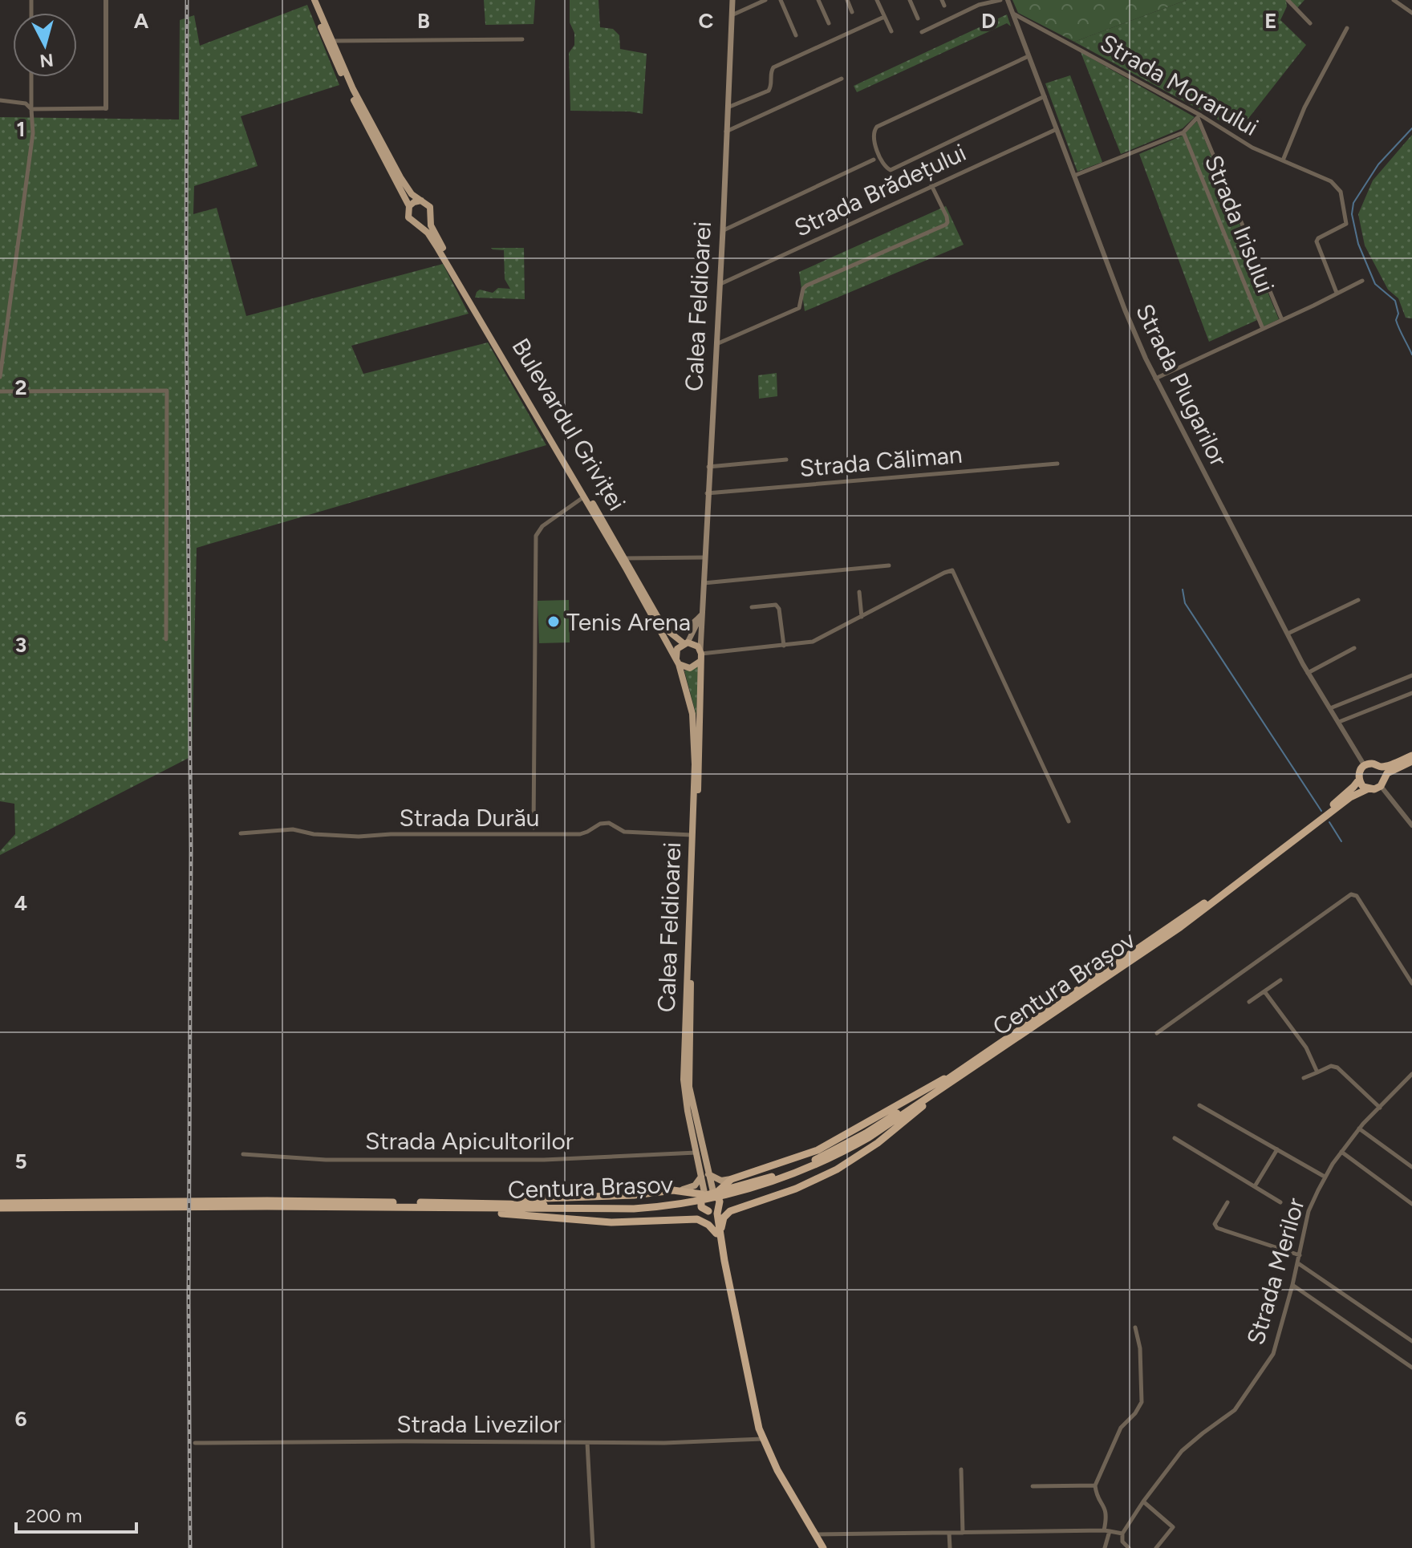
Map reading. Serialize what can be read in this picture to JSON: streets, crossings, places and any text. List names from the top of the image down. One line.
{"streets":{"highway":["Centura Brașov"],"main road":["Calea Feldioarei","Bulevardul Griviței"],"street":["Strada Morarului","Strada Brădețului","Strada Irisului","Strada Plugarilor","Strada Căliman","Strada Durău","Strada Apicultorilor","Strada Merilor","Strada Livezilor"]},"crossings":[["Strada Morarului","Strada Plugarilor"],["Strada Brădețului","Calea Feldioarei"],["Strada Brădețului","Strada Plugarilor"],["Calea Feldioarei","Bulevardul Griviței"],["Calea Feldioarei","Strada Căliman"],["Calea Feldioarei","Strada Durău"],["Calea Feldioarei","Strada Apicultorilor"],["Strada Plugarilor","Centura Brașov"]],"places":["Tenis Arena"],"scale_bar":"200 m","north":"bottom","grid":{"columns":["A","B","C","D","E"],"rows":["1","2","3","4","5","6"]}}
